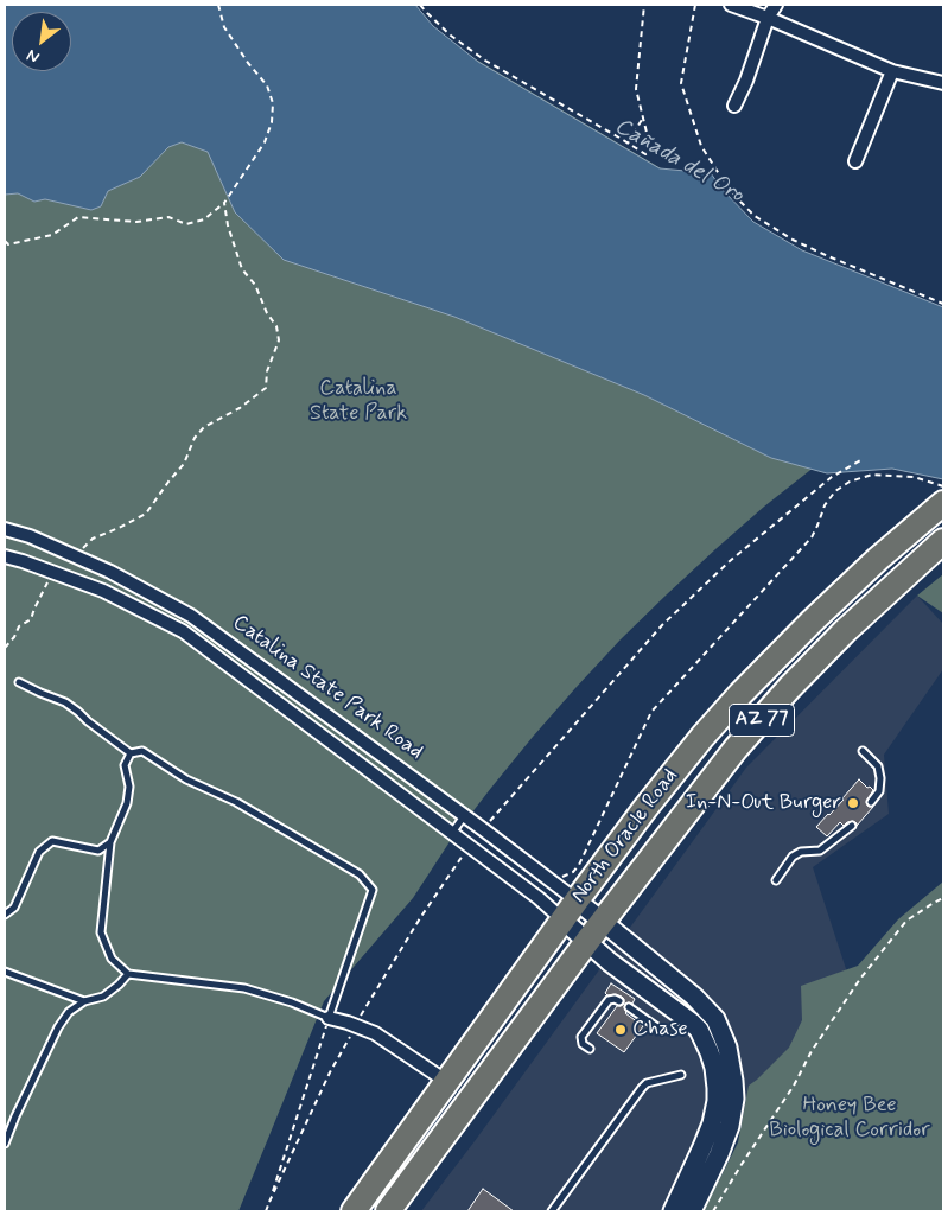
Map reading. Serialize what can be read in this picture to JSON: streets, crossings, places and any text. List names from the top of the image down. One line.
{"streets":{"highway":["AZ 77","North Oracle Road"],"street":["Catalina State Park Road"]},"crossings":[["Catalina State Park Road","North Oracle Road"]],"water":["Cañada del Oro"],"parks":["Catalina State Park","Honey Bee Biological Corridor"],"places":["In-N-Out Burger","Chase"],"north":"bottom left"}
